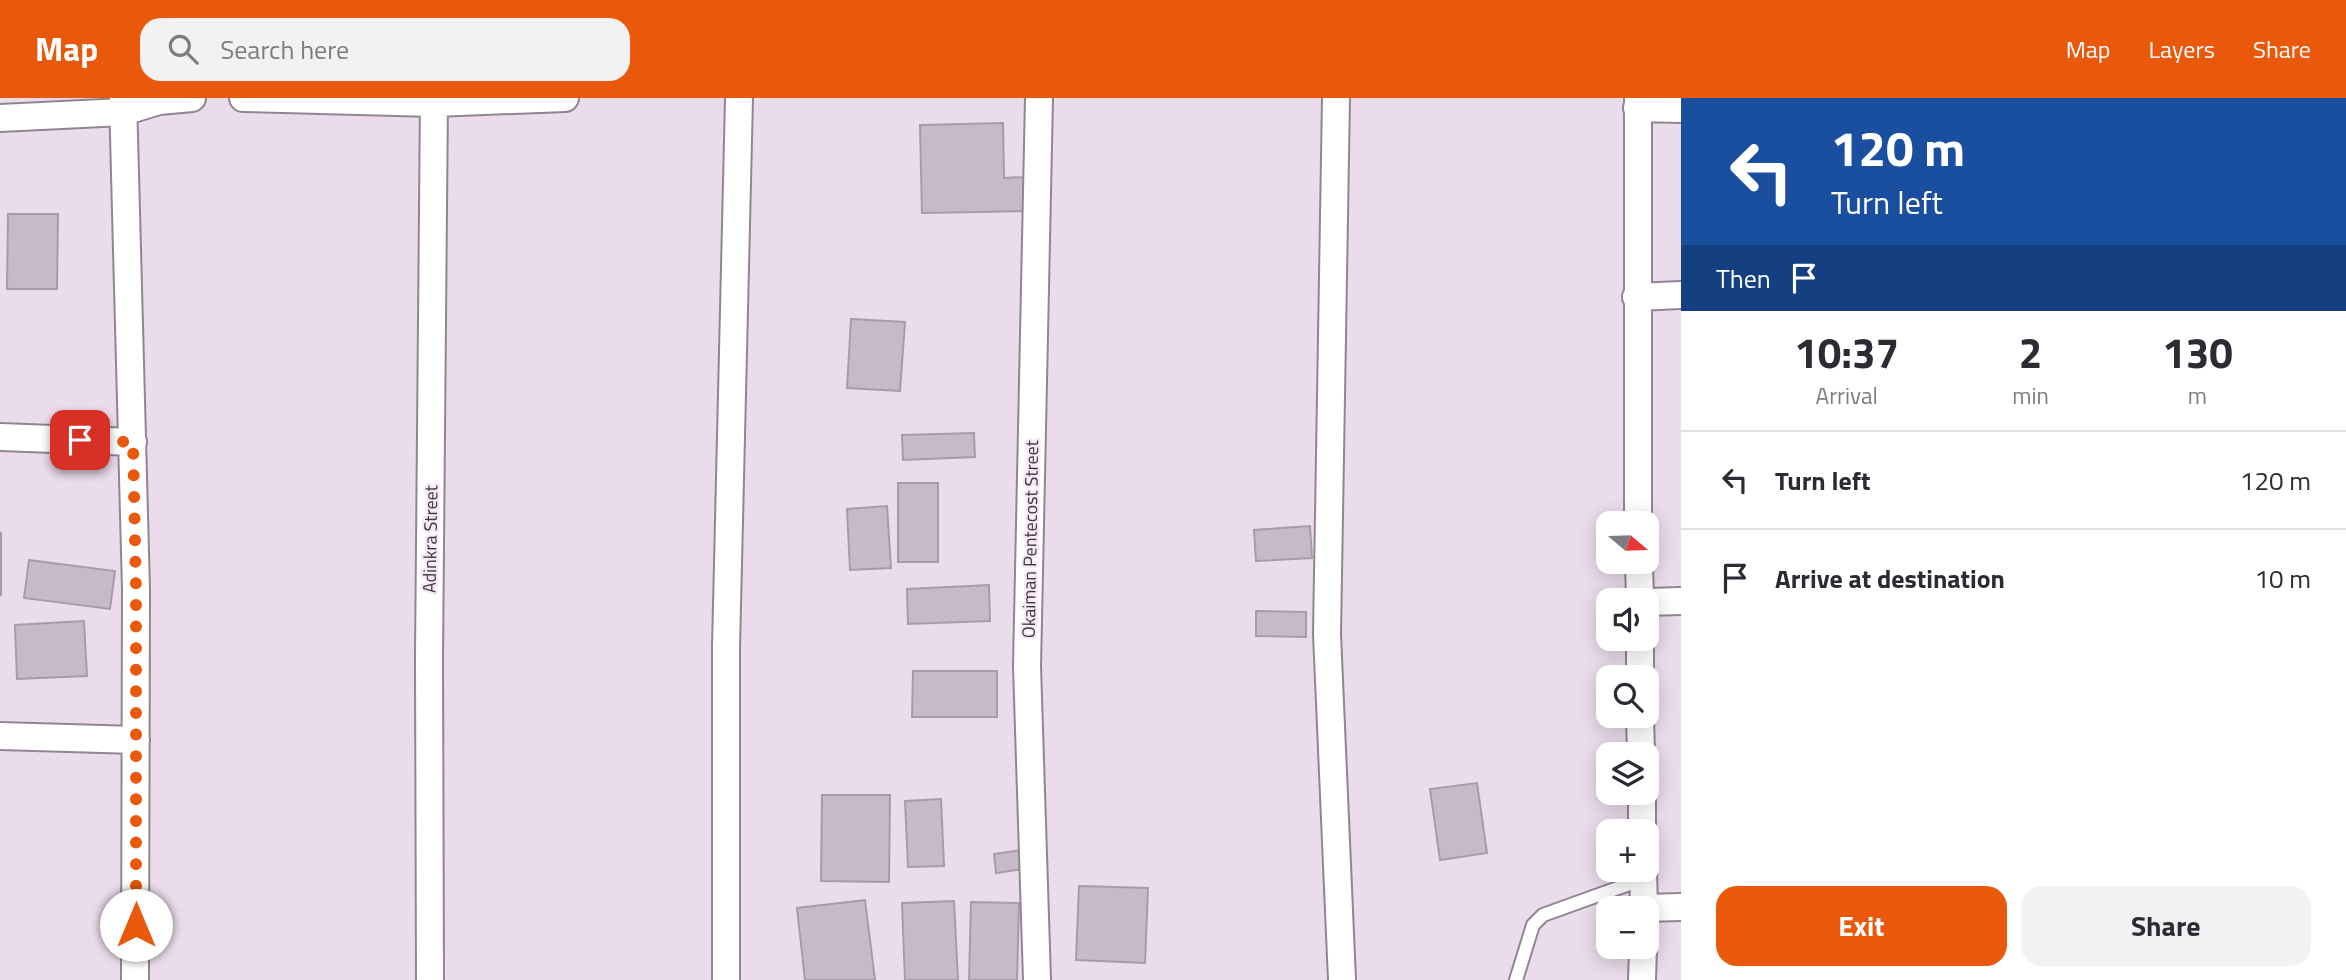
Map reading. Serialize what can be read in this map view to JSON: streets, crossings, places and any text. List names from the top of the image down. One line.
{"streets":{"street":["Adinkra Street","Okaiman Pentecost Street"]},"north":"right","page":{"header":"Map","search":"Search here","nav":["Map","Layers","Share"],"turn":["120 m","Turn left"],"then":"Then","eta":["10:37","Arrival","2","min","130","m"],"list":[{"name":"Turn left","value":"120 m"},{"name":"Arrive at destination","value":"10 m"}],"map_buttons":["+","−"],"buttons":["Exit","Share"]}}
